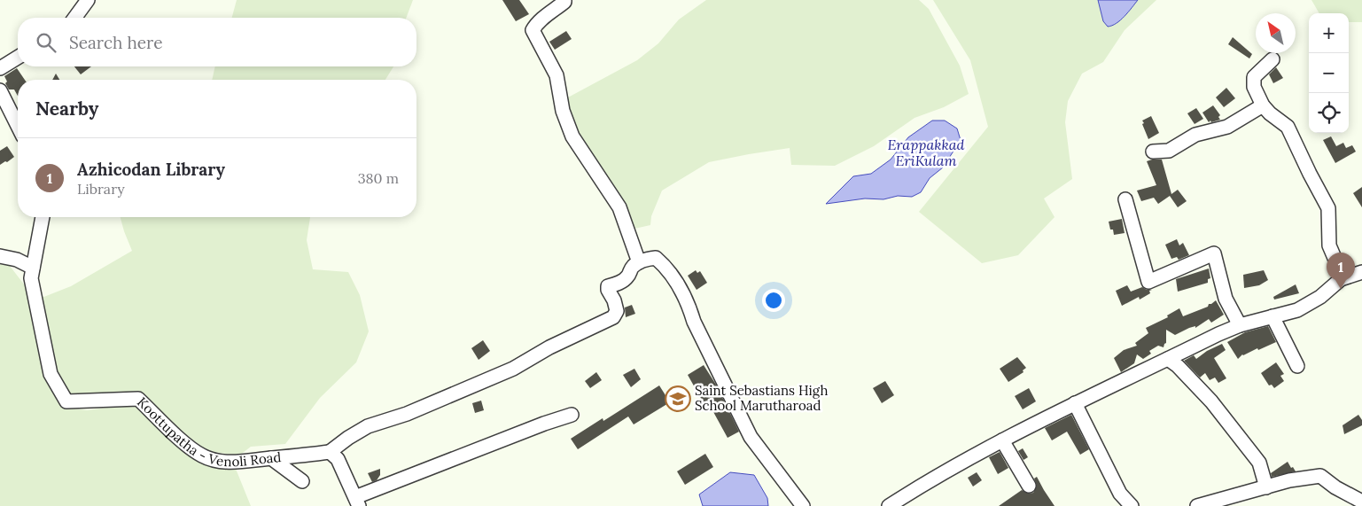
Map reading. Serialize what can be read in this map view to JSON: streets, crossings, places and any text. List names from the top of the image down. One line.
{"streets":{"street":["Koottupatha - Venoli Road"]},"water":["Erappakkad EriKulam"],"places":{"school or university":["Saint Sebastians High School Marutharoad"]},"north":"top left","page":{"map_buttons":["+","−"],"search":"Search here","heading":"Nearby","list":[{"mark":"1","name":"Azhicodan Library","note":"Library","value":"380 m"}],"pins":"1"}}
